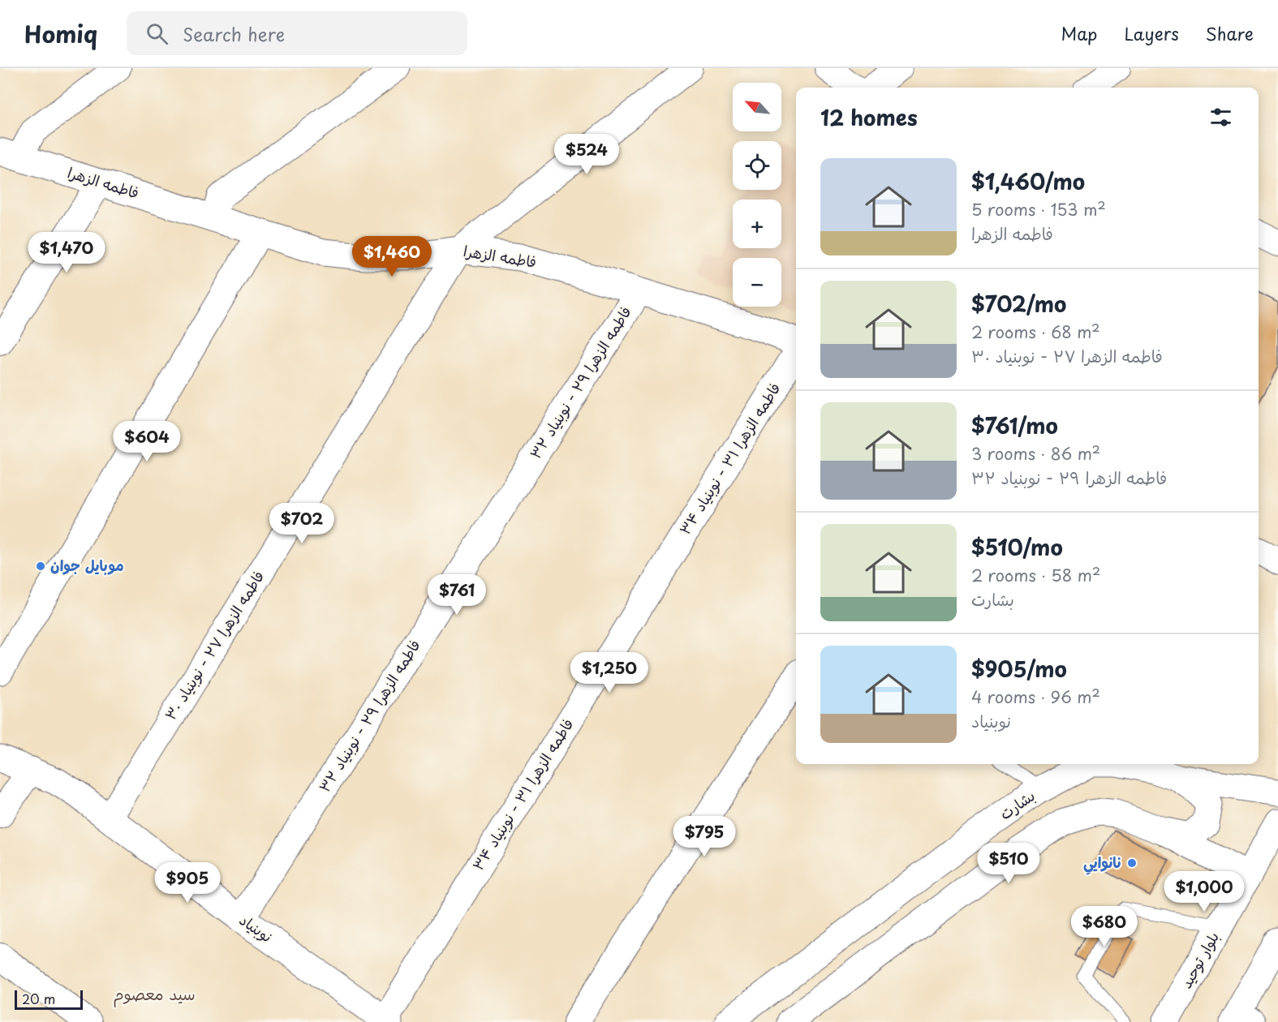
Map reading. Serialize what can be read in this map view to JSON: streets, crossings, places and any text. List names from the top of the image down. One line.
{"streets":{"street":["فاطمه الزهرا","فاطمه الزهرا ۲۹ - نوبنیاد ۳۲","فاطمه الزهرا ۳۱ - نوبنیاد ۳۴","فاطمه الزهرا ۲۷ - نوبنیاد ۳۰","بشارت","نوبنیاد","بلوار توحید"]},"crossings":[["فاطمه الزهرا","فاطمه الزهرا ۲۹ - نوبنیاد ۳۲"],["فاطمه الزهرا","فاطمه الزهرا ۲۷ - نوبنیاد ۳۰"],["فاطمه الزهرا ۲۹ - نوبنیاد ۳۲","نوبنیاد"],["فاطمه الزهرا ۳۱ - نوبنیاد ۳۴","نوبنیاد"],["فاطمه الزهرا ۲۷ - نوبنیاد ۳۰","نوبنیاد"]],"districts":["سید معصوم"],"places":["موبایل جوان","نانواییِ"],"scale_bar":"20 m","north":"top left","page":{"header":"Homiq","search":"Search here","nav":["Map","Layers","Share"],"map_buttons":["+","−"],"heading":"12 homes","price":["$524","$1,470","$1,460","$604","$702","$761","$1,250","$795","$510","$905","$1,000","$680"],"list":[{"name":"$1,460/mo","note":"5 rooms · 153 m² · فاطمه الزهرا"},{"name":"$702/mo","note":"2 rooms · 68 m² · فاطمه الزهرا ۲۷ - نوبنیاد ۳۰"},{"name":"$761/mo","note":"3 rooms · 86 m² · فاطمه الزهرا ۲۹ - نوبنیاد ۳۲"},{"name":"$510/mo","note":"2 rooms · 58 m² · بشارت"},{"name":"$905/mo","note":"4 rooms · 96 m² · نوبنیاد"}],"scale":"20 m"}}
